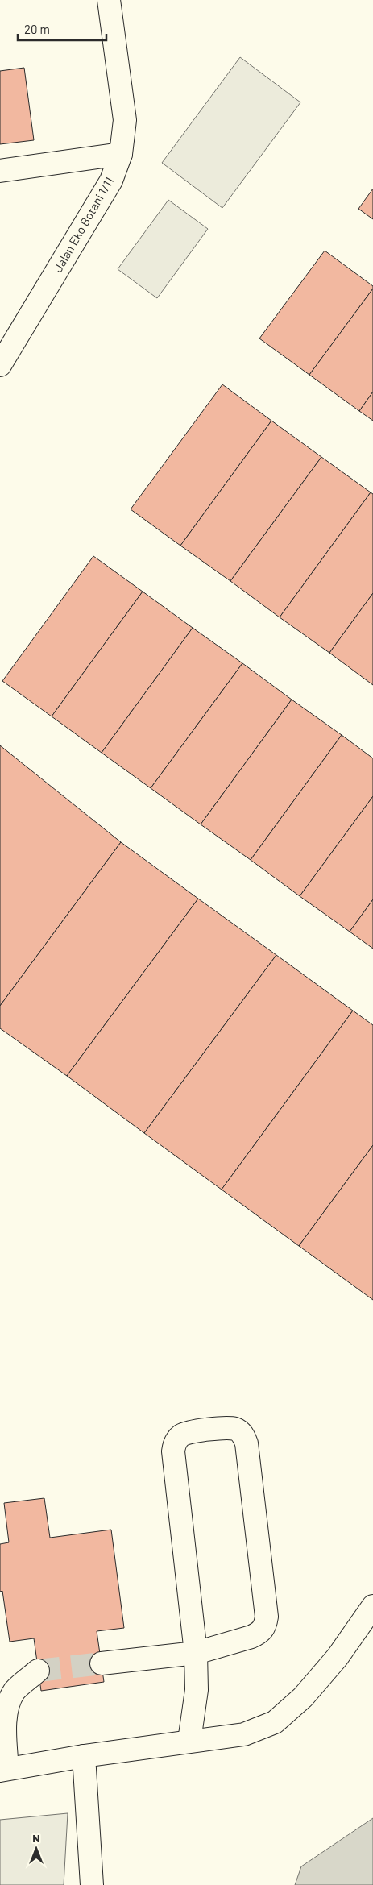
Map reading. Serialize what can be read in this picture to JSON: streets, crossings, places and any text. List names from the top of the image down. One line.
{"streets":{"street":["Jalan Eko Botani 1/11"]},"scale_bar":"20 m","north":"top"}
